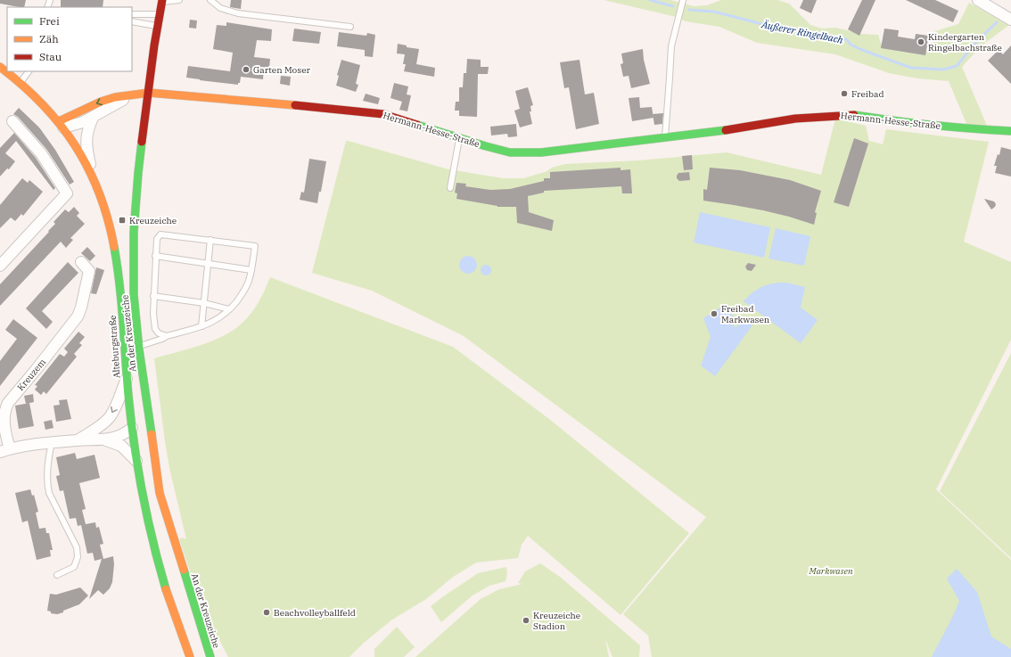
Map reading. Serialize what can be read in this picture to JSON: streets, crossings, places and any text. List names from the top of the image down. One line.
{"streets":{"street":["Hermann-Hesse-Straße","An der Kreuzeiche","Alteburgstraße","Kreuzem"]},"crossings":[["Hermann-Hesse-Straße","An der Kreuzeiche"],["Hermann-Hesse-Straße","Alteburgstraße"]],"water":["Äußerer Ringelbach"],"parks":["Markwasen"],"places":{"other":["Kindergarten Ringelbachstraße","Garten Moser","Freibad","Freibad Markwasen","Beachvolleyballfeld","Kreuzeiche Stadion"],"transit":["Kreuzeiche"]},"legend":["Frei","Zäh","Stau"]}
